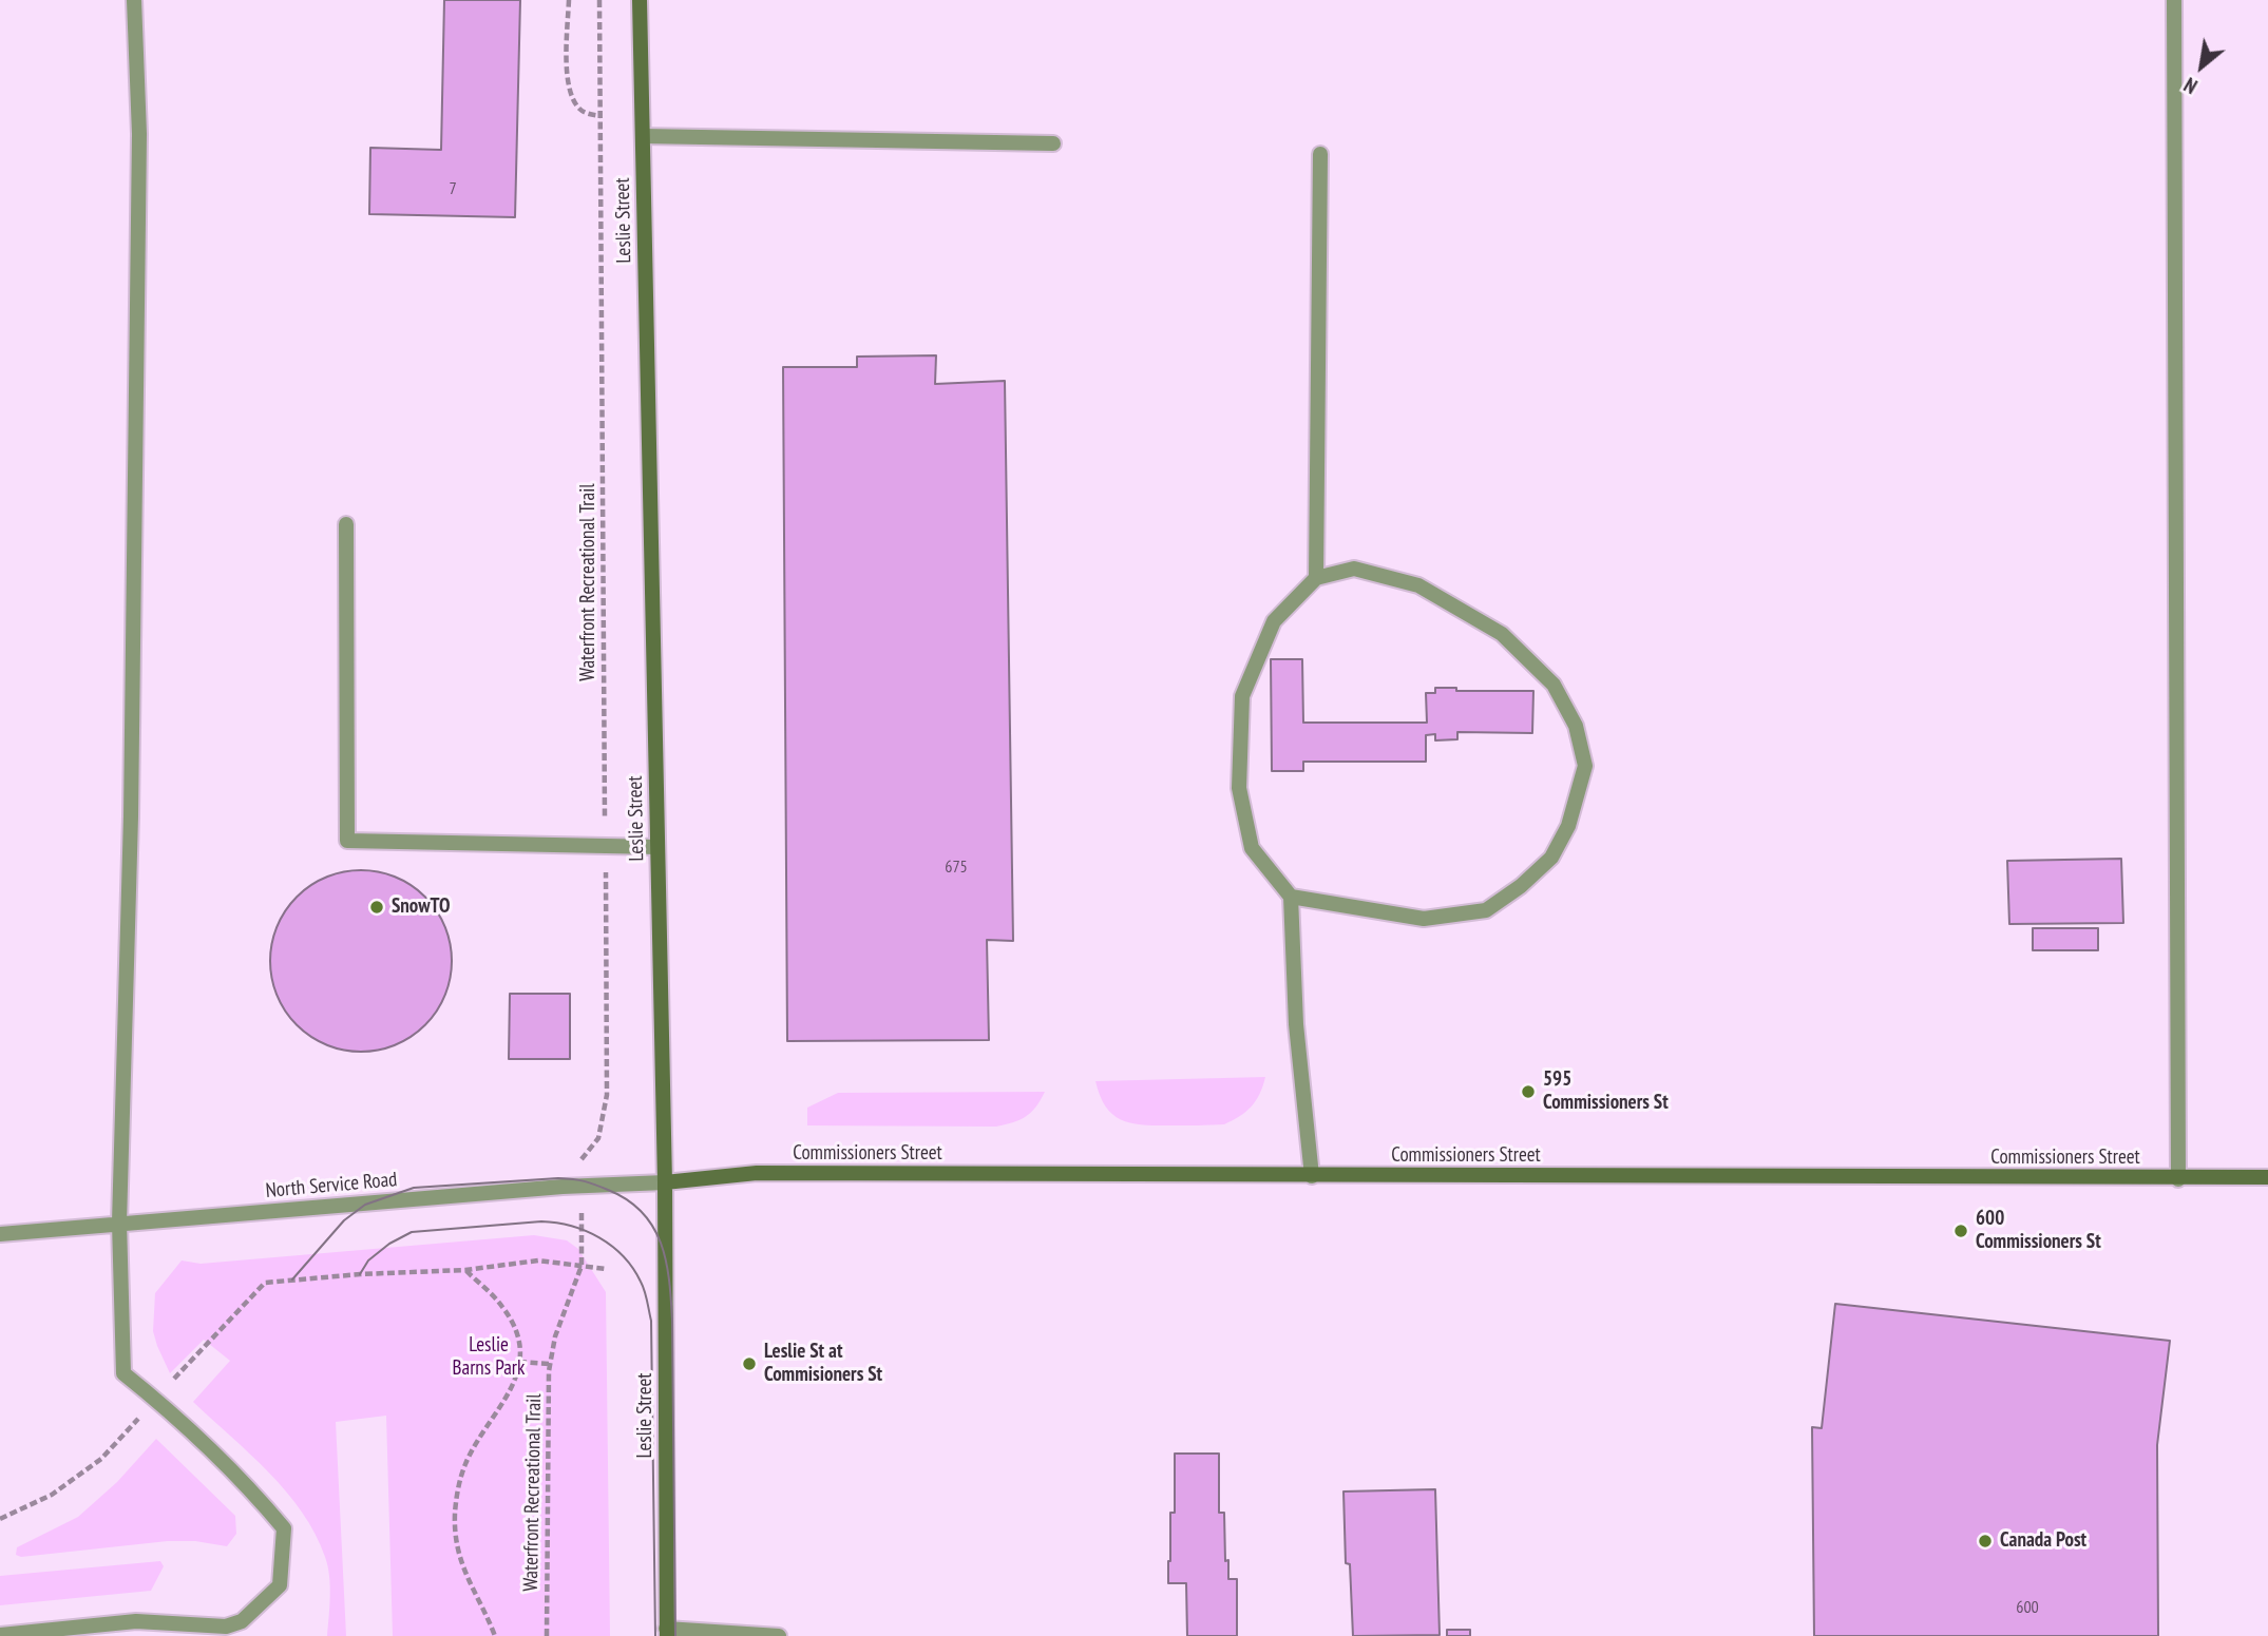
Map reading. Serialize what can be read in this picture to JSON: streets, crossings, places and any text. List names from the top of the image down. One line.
{"streets":{"street":["Leslie Street","Commissioners Street"],"lane":["North Service Road"],"path":["Waterfront Recreational Trail"]},"crossings":[["Leslie Street","Commissioners Street"],["Leslie Street","North Service Road"],["Commissioners Street","North Service Road"]],"parks":["Leslie Barns Park"],"places":["SnowTO","595 Commissioners St","600 Commissioners St","Leslie St at Commisioners St","Canada Post"],"house_numbers":["7","675","600"],"north":"bottom left"}
